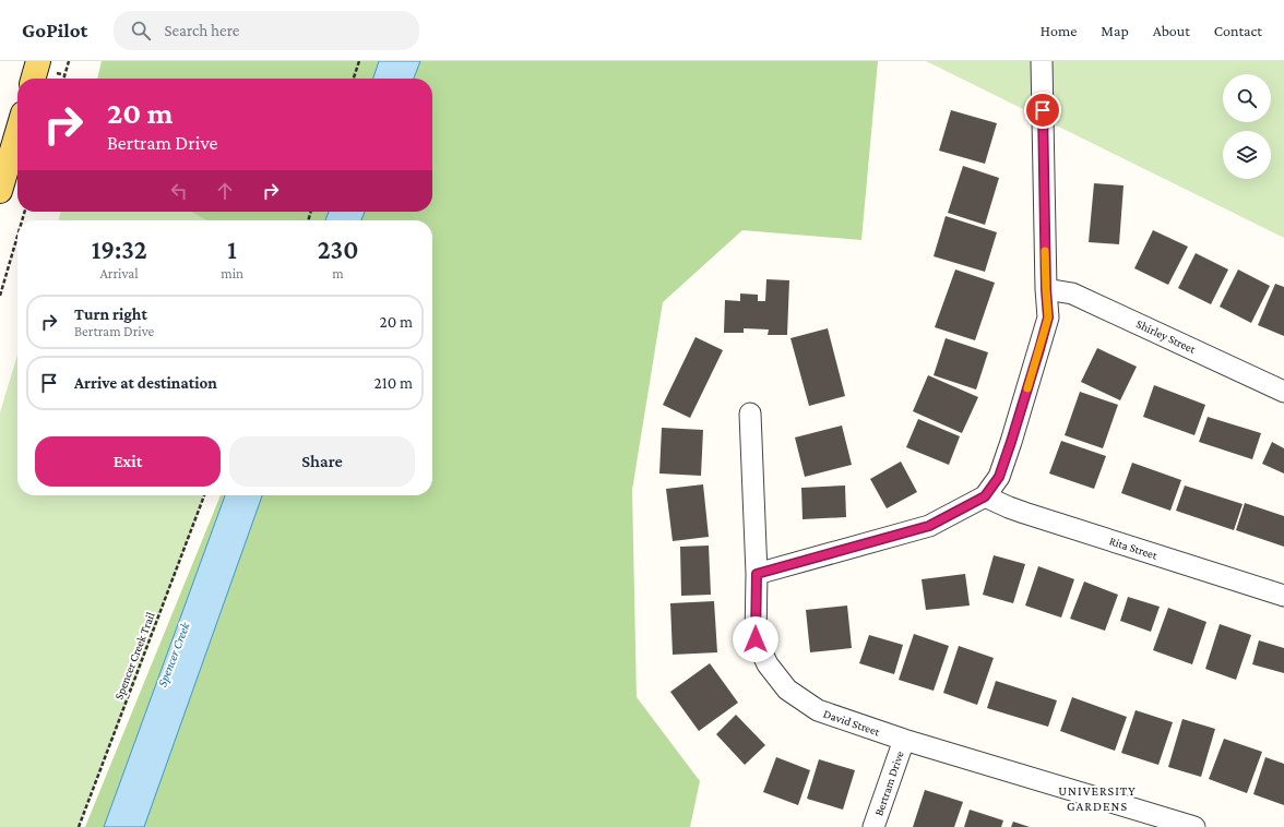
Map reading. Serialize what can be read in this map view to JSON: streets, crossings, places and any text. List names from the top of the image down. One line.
{"streets":{"street":["Shirley Street","Rita Street","David Street","Bertram Drive"],"path":["Spencer Creek Trail"]},"crossings":[["David Street","Bertram Drive"]],"districts":["UNIVERSITY GARDENS"],"water":["Spencer Creek"],"page":{"header":"GoPilot","search":"Search here","nav":["Home","Map","About","Contact"],"turn":["20 m","Bertram Drive"],"eta":["19:32","Arrival","1","min","230","m"],"list":[{"name":"Turn right","note":"Bertram Drive","value":"20 m"},{"name":"Arrive at destination","value":"210 m"}],"buttons":["Exit","Share"]}}
